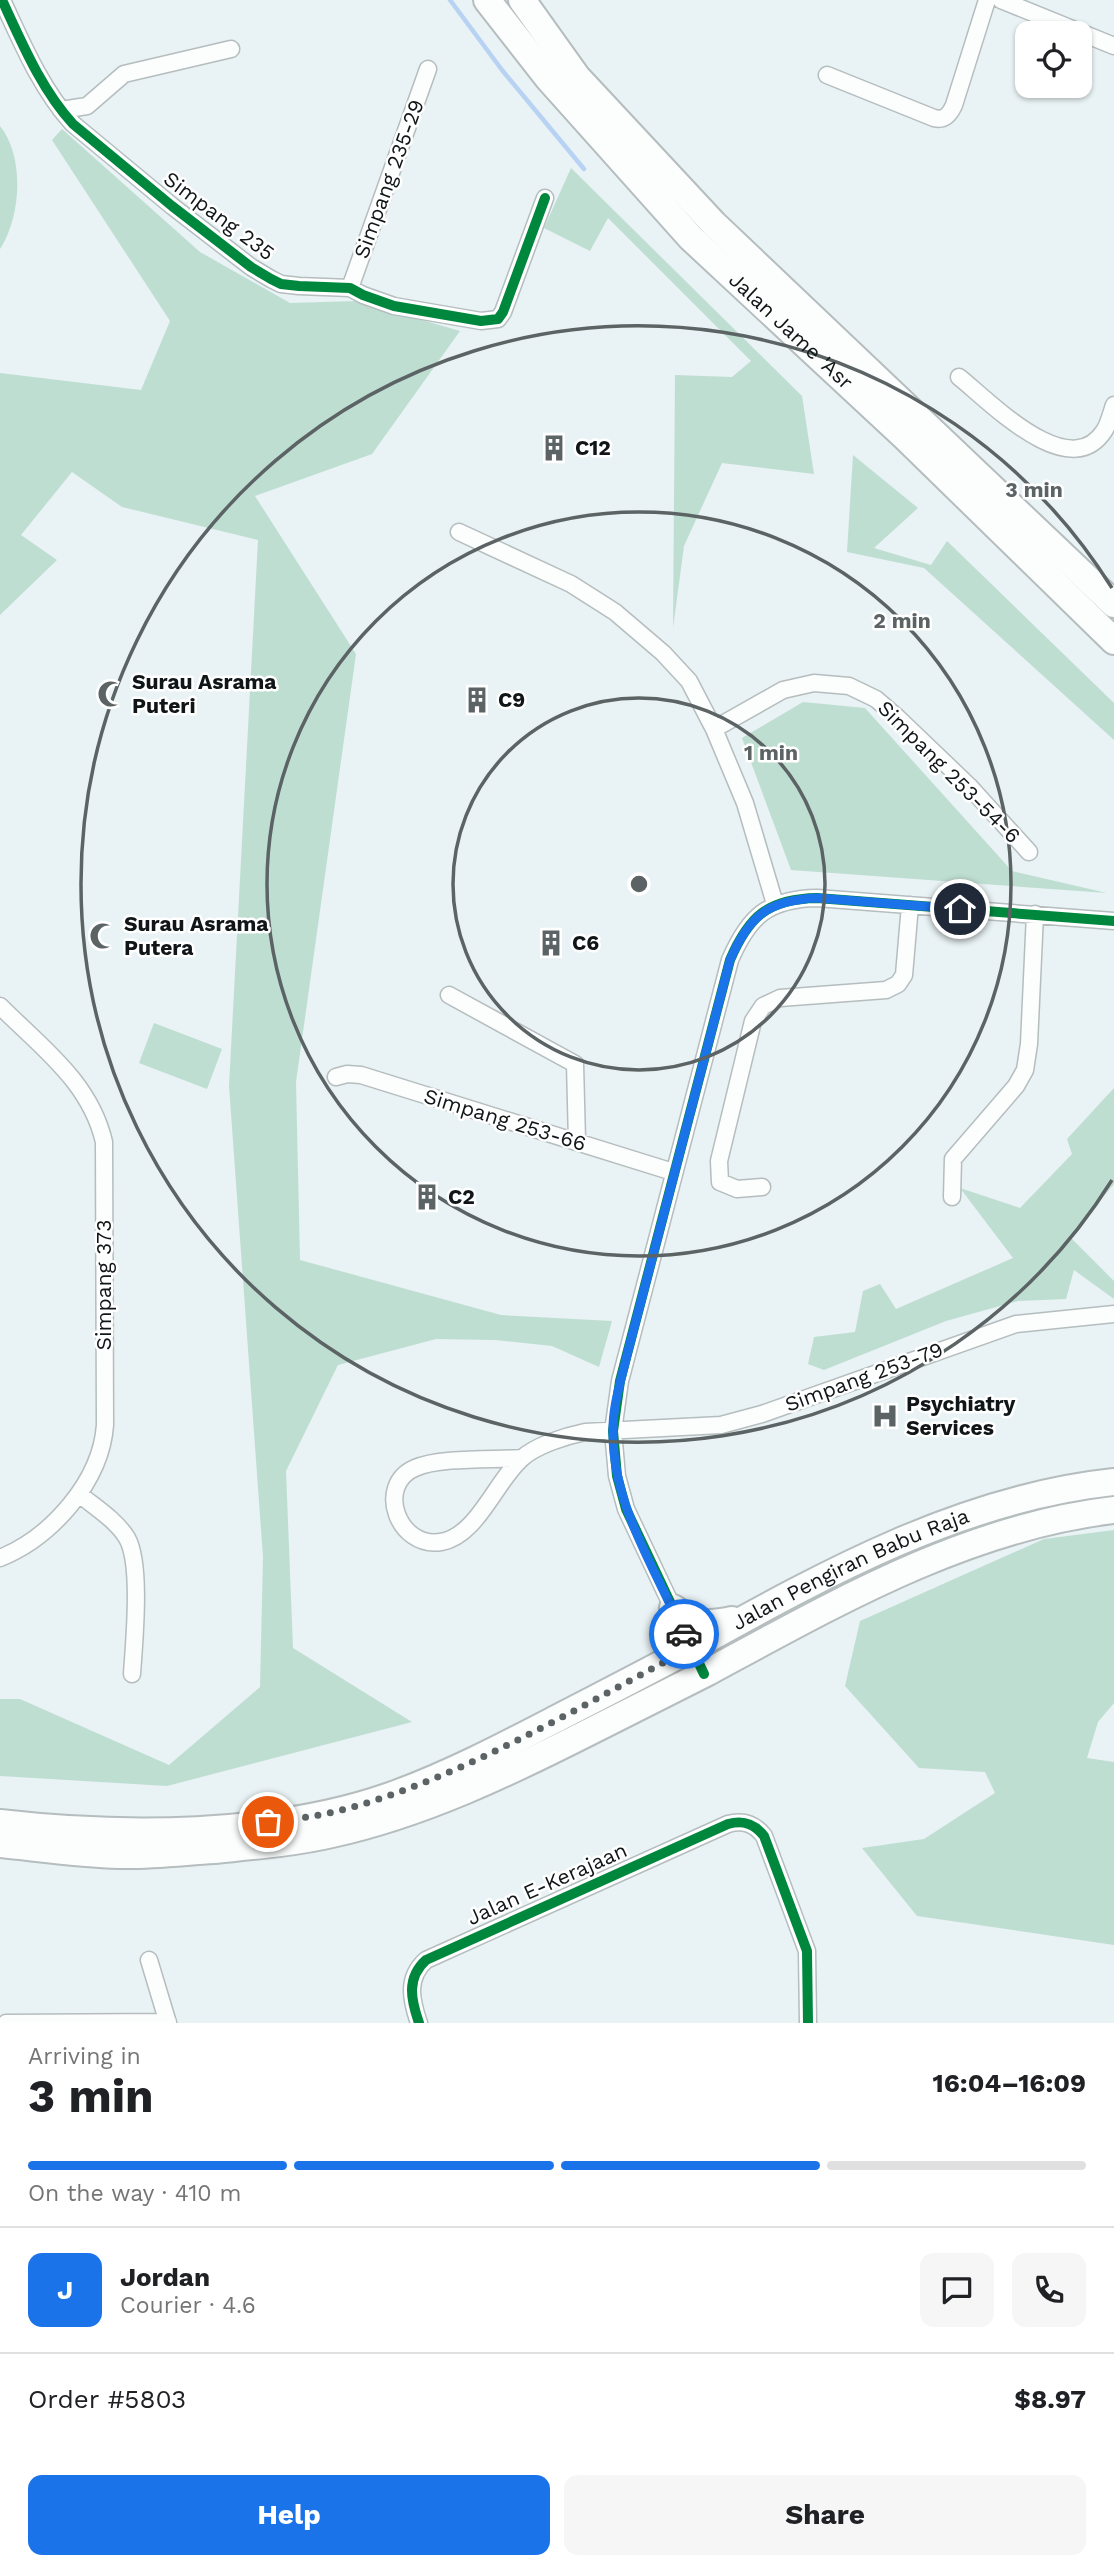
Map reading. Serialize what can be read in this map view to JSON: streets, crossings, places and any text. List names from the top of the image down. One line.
{"streets":{"main road":["Jalan Jame 'Asr","Jalan Pengiran Babu Raja"],"street":["Simpang 235-29","Simpang 235","Simpang 253-54-6","Simpang 253-66","Simpang 373","Simpang 253-79","Jalan E-Kerajaan"]},"crossings":[["Simpang 235-29","Simpang 235"]],"places":{"building":["C12","C9","C6","C2"],"mosque":["Surau Asrama Puteri","Surau Asrama Putera"],"hospital":["Psychiatry Services"]},"page":{"heading":["3 min","Arriving in","16:04–16:09"],"panel":["Jordan","Courier · 4.6","Order #5803","$8.97"],"bar":"On the way · 410 m","round":"J","buttons":["Help","Share"]},"rings":["3 min","2 min","1 min"]}
